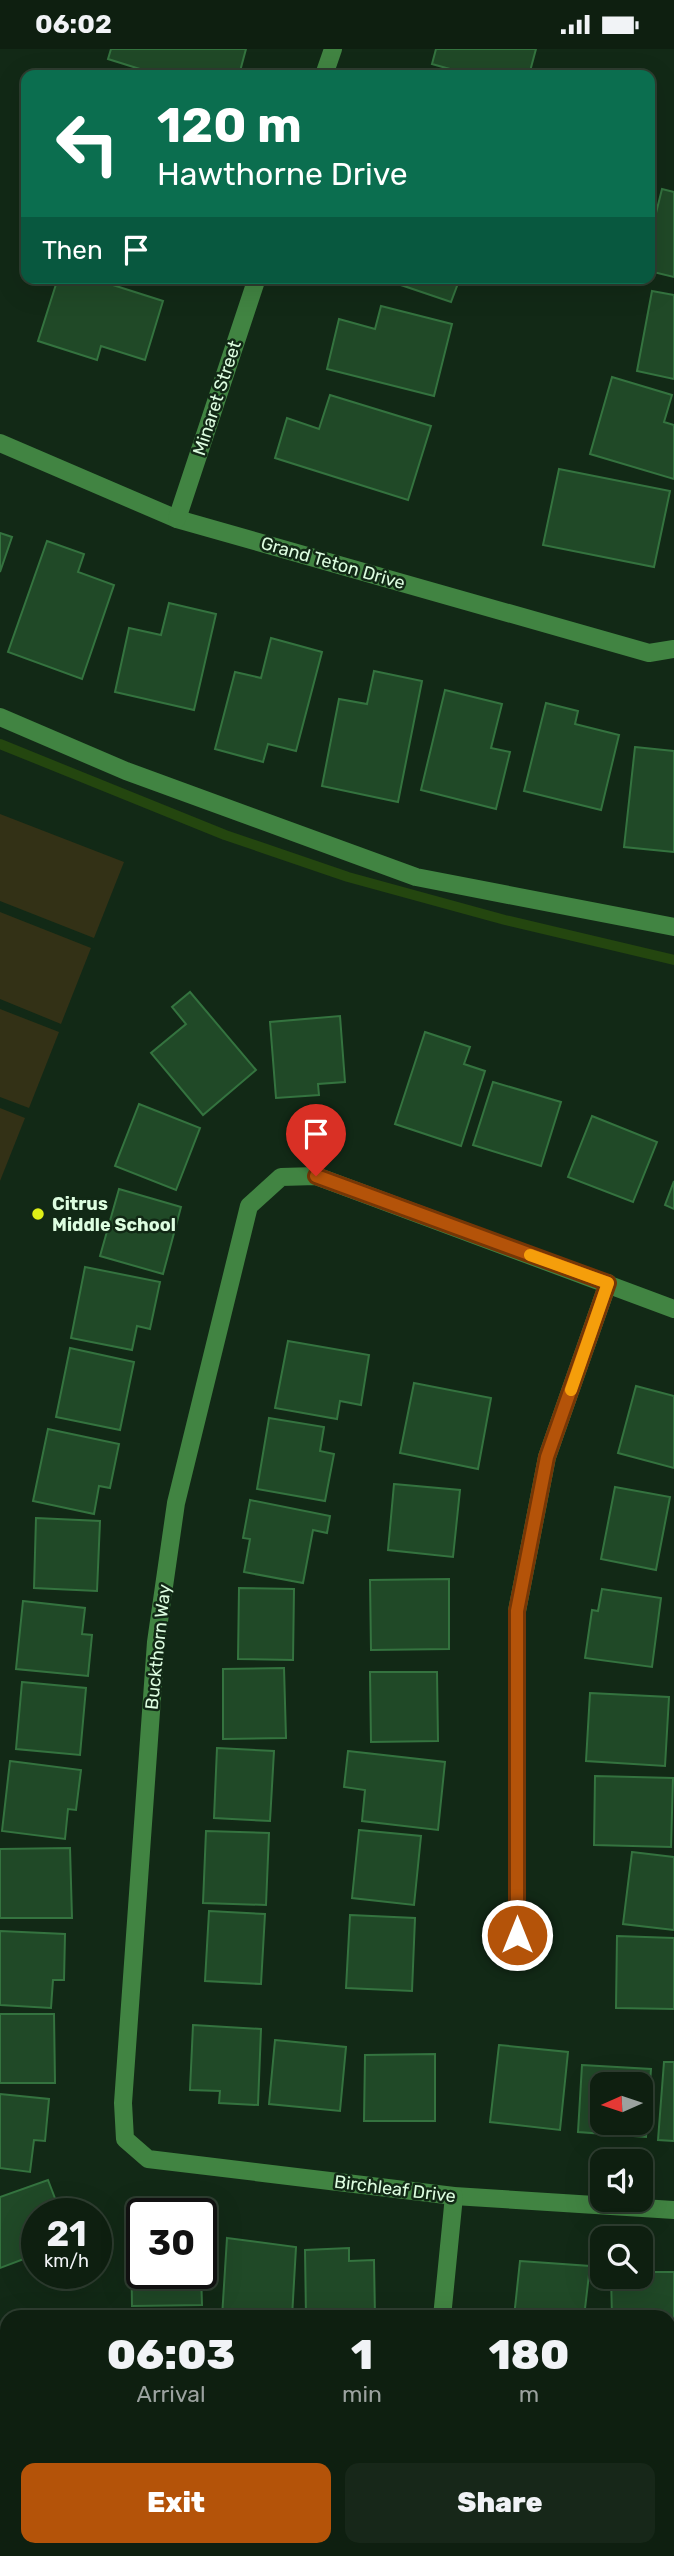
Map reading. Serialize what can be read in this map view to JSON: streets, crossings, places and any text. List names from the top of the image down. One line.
{"streets":{"street":["Minaret Street","Grand Teton Drive","Buckthorn Way","Birchleaf Drive"]},"crossings":[["Minaret Street","Grand Teton Drive"],["Buckthorn Way","Birchleaf Drive"]],"places":["Citrus Middle School"],"north":"left","page":{"status":"06:02","turn":["120 m","Hawthorne Drive"],"then":"Then","speed":"21 km/h","limit":"30","eta":["06:03","Arrival","1","min","180","m"],"buttons":["Exit","Share"]}}
